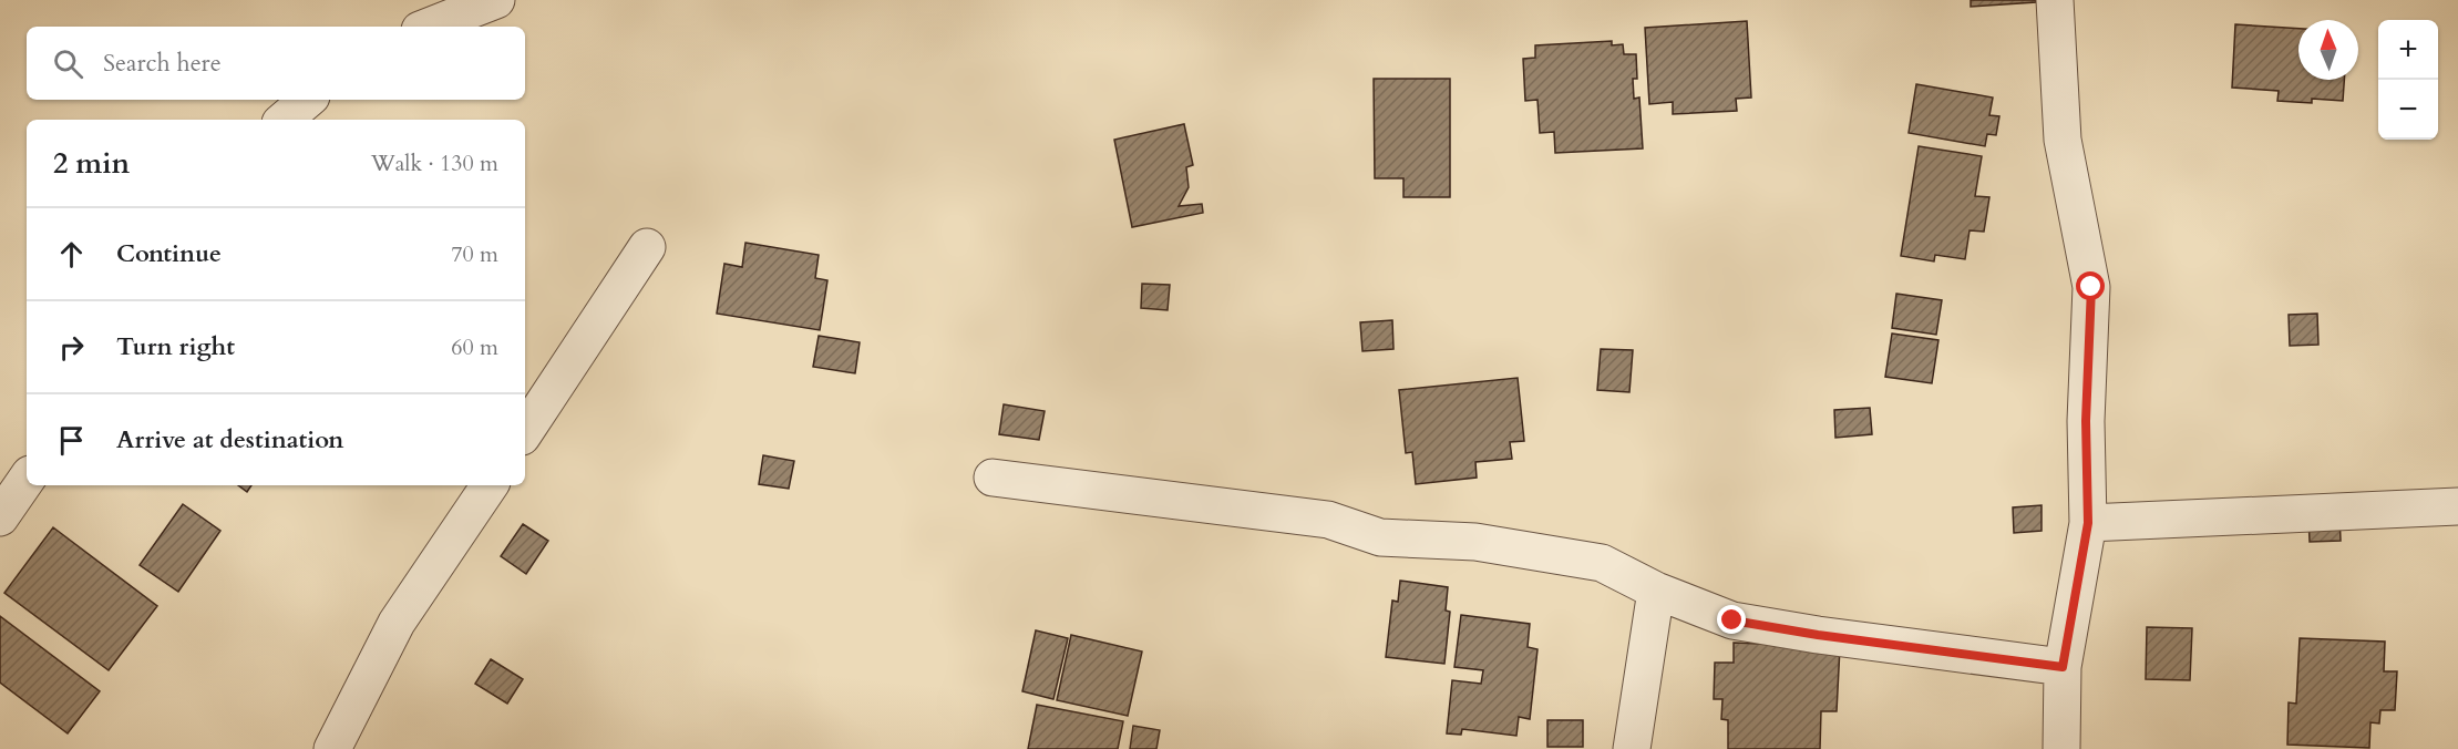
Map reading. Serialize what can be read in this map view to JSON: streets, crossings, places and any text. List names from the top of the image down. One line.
{"north":"top","page":{"map_buttons":["+","−"],"search":"Search here","heading":["2 min","Walk · 130 m"],"list":[["Continue","70 m"],["Turn right","60 m"],"Arrive at destination"]}}
